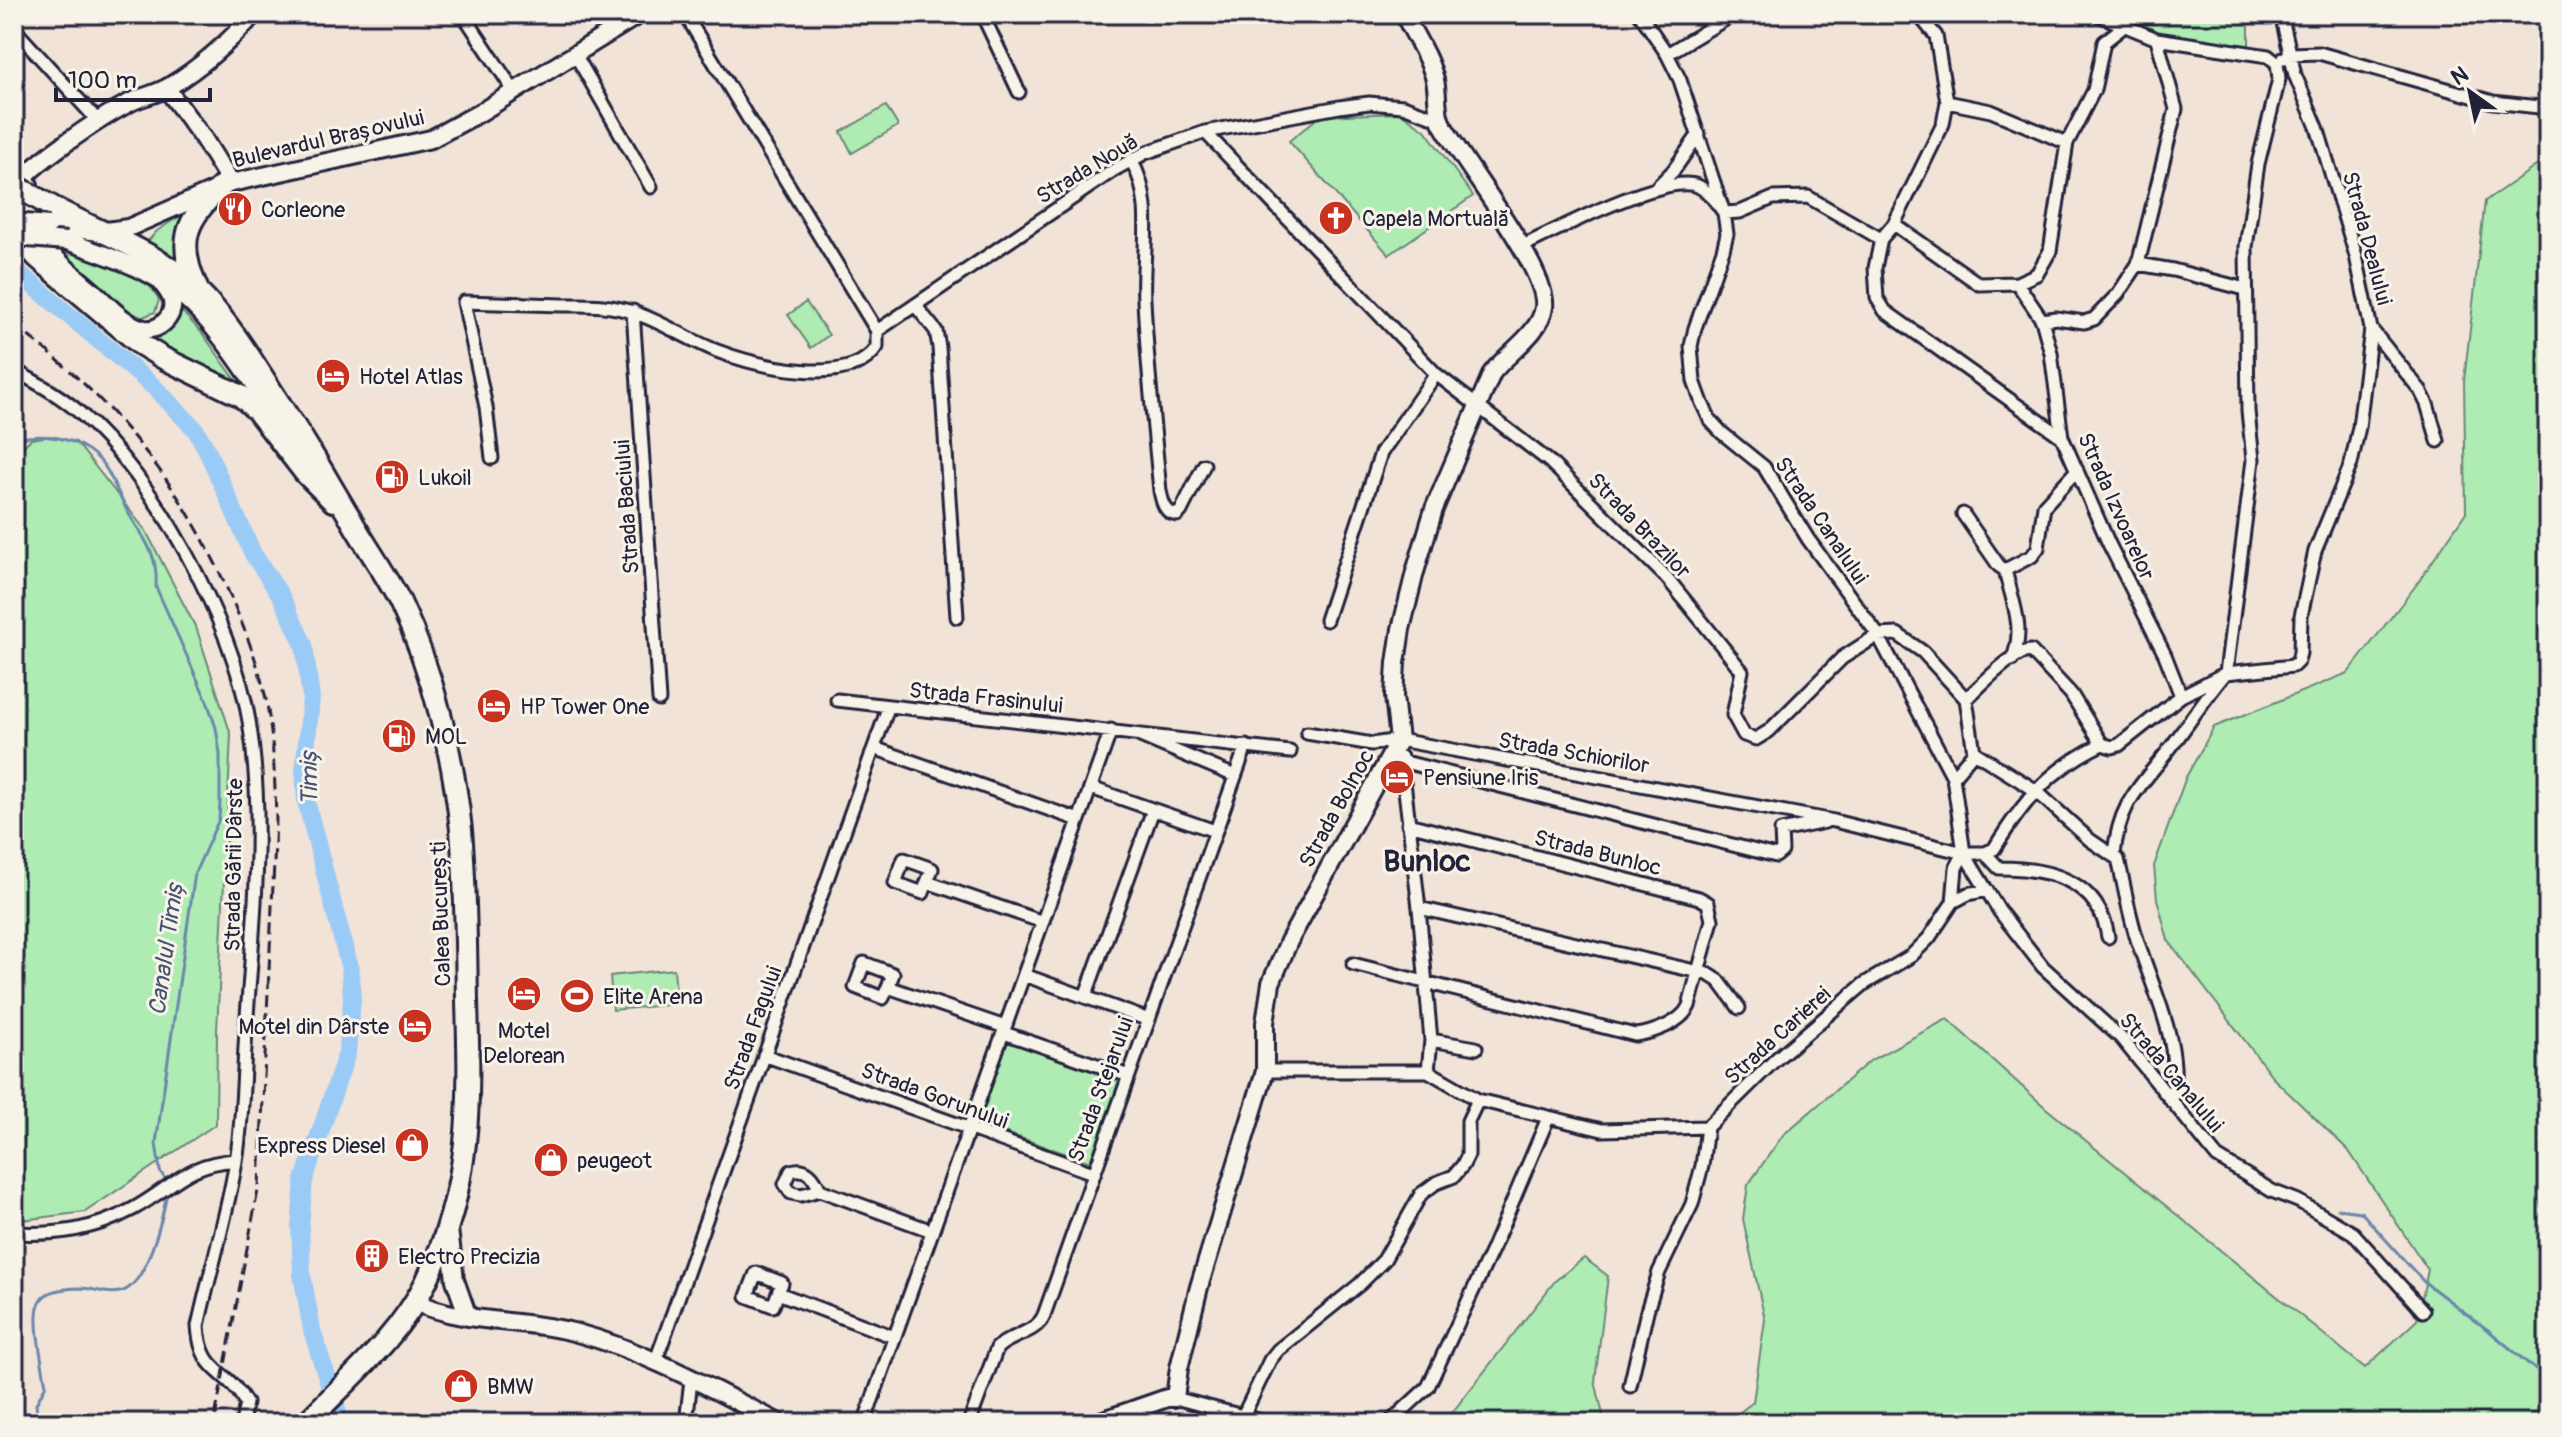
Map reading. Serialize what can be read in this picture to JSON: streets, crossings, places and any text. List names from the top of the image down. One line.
{"streets":{"highway":["Calea București"],"street":["Bulevardul Brașovului","Strada Nouă","Strada Dealului","Strada Izvoarelor","Strada Baciului","Strada Canalului","Strada Brazilor","Strada Frasinului","Strada Schiorilor","Strada Bolnoc","Strada Bunloc","Strada Gării Dârste","Strada Fagului","Strada Carierei","Strada Stejarului","Strada Gorunului"]},"crossings":[["Bulevardul Brașovului","Calea București"],["Strada Nouă","Strada Baciului"],["Strada Nouă","Strada Brazilor"],["Strada Nouă","Strada Bolnoc"],["Strada Canalului","Strada Brazilor"],["Strada Canalului","Strada Schiorilor"],["Strada Canalului","Strada Carierei"],["Strada Brazilor","Strada Bolnoc"],["Strada Frasinului","Strada Fagului"],["Strada Frasinului","Strada Stejarului"],["Strada Schiorilor","Strada Bolnoc"],["Strada Schiorilor","Strada Carierei"],["Strada Fagului","Strada Gorunului"],["Strada Stejarului","Strada Gorunului"]],"districts":["Bunloc"],"water":["Timiș","Canalul Timiș"],"places":{"restaurant":["Corleone"],"church":["Capela Mortuală"],"hotel":["Hotel Atlas","HP Tower One","Pensiune Iris","Motel Delorean","Motel din Dârste"],"fuel station":["Lukoil","MOL"],"sports":["Elite Arena"],"shop":["Express Diesel","peugeot","BMW"],"building":["Electro Precizia"]},"scale_bar":"100 m","north":"top left"}
